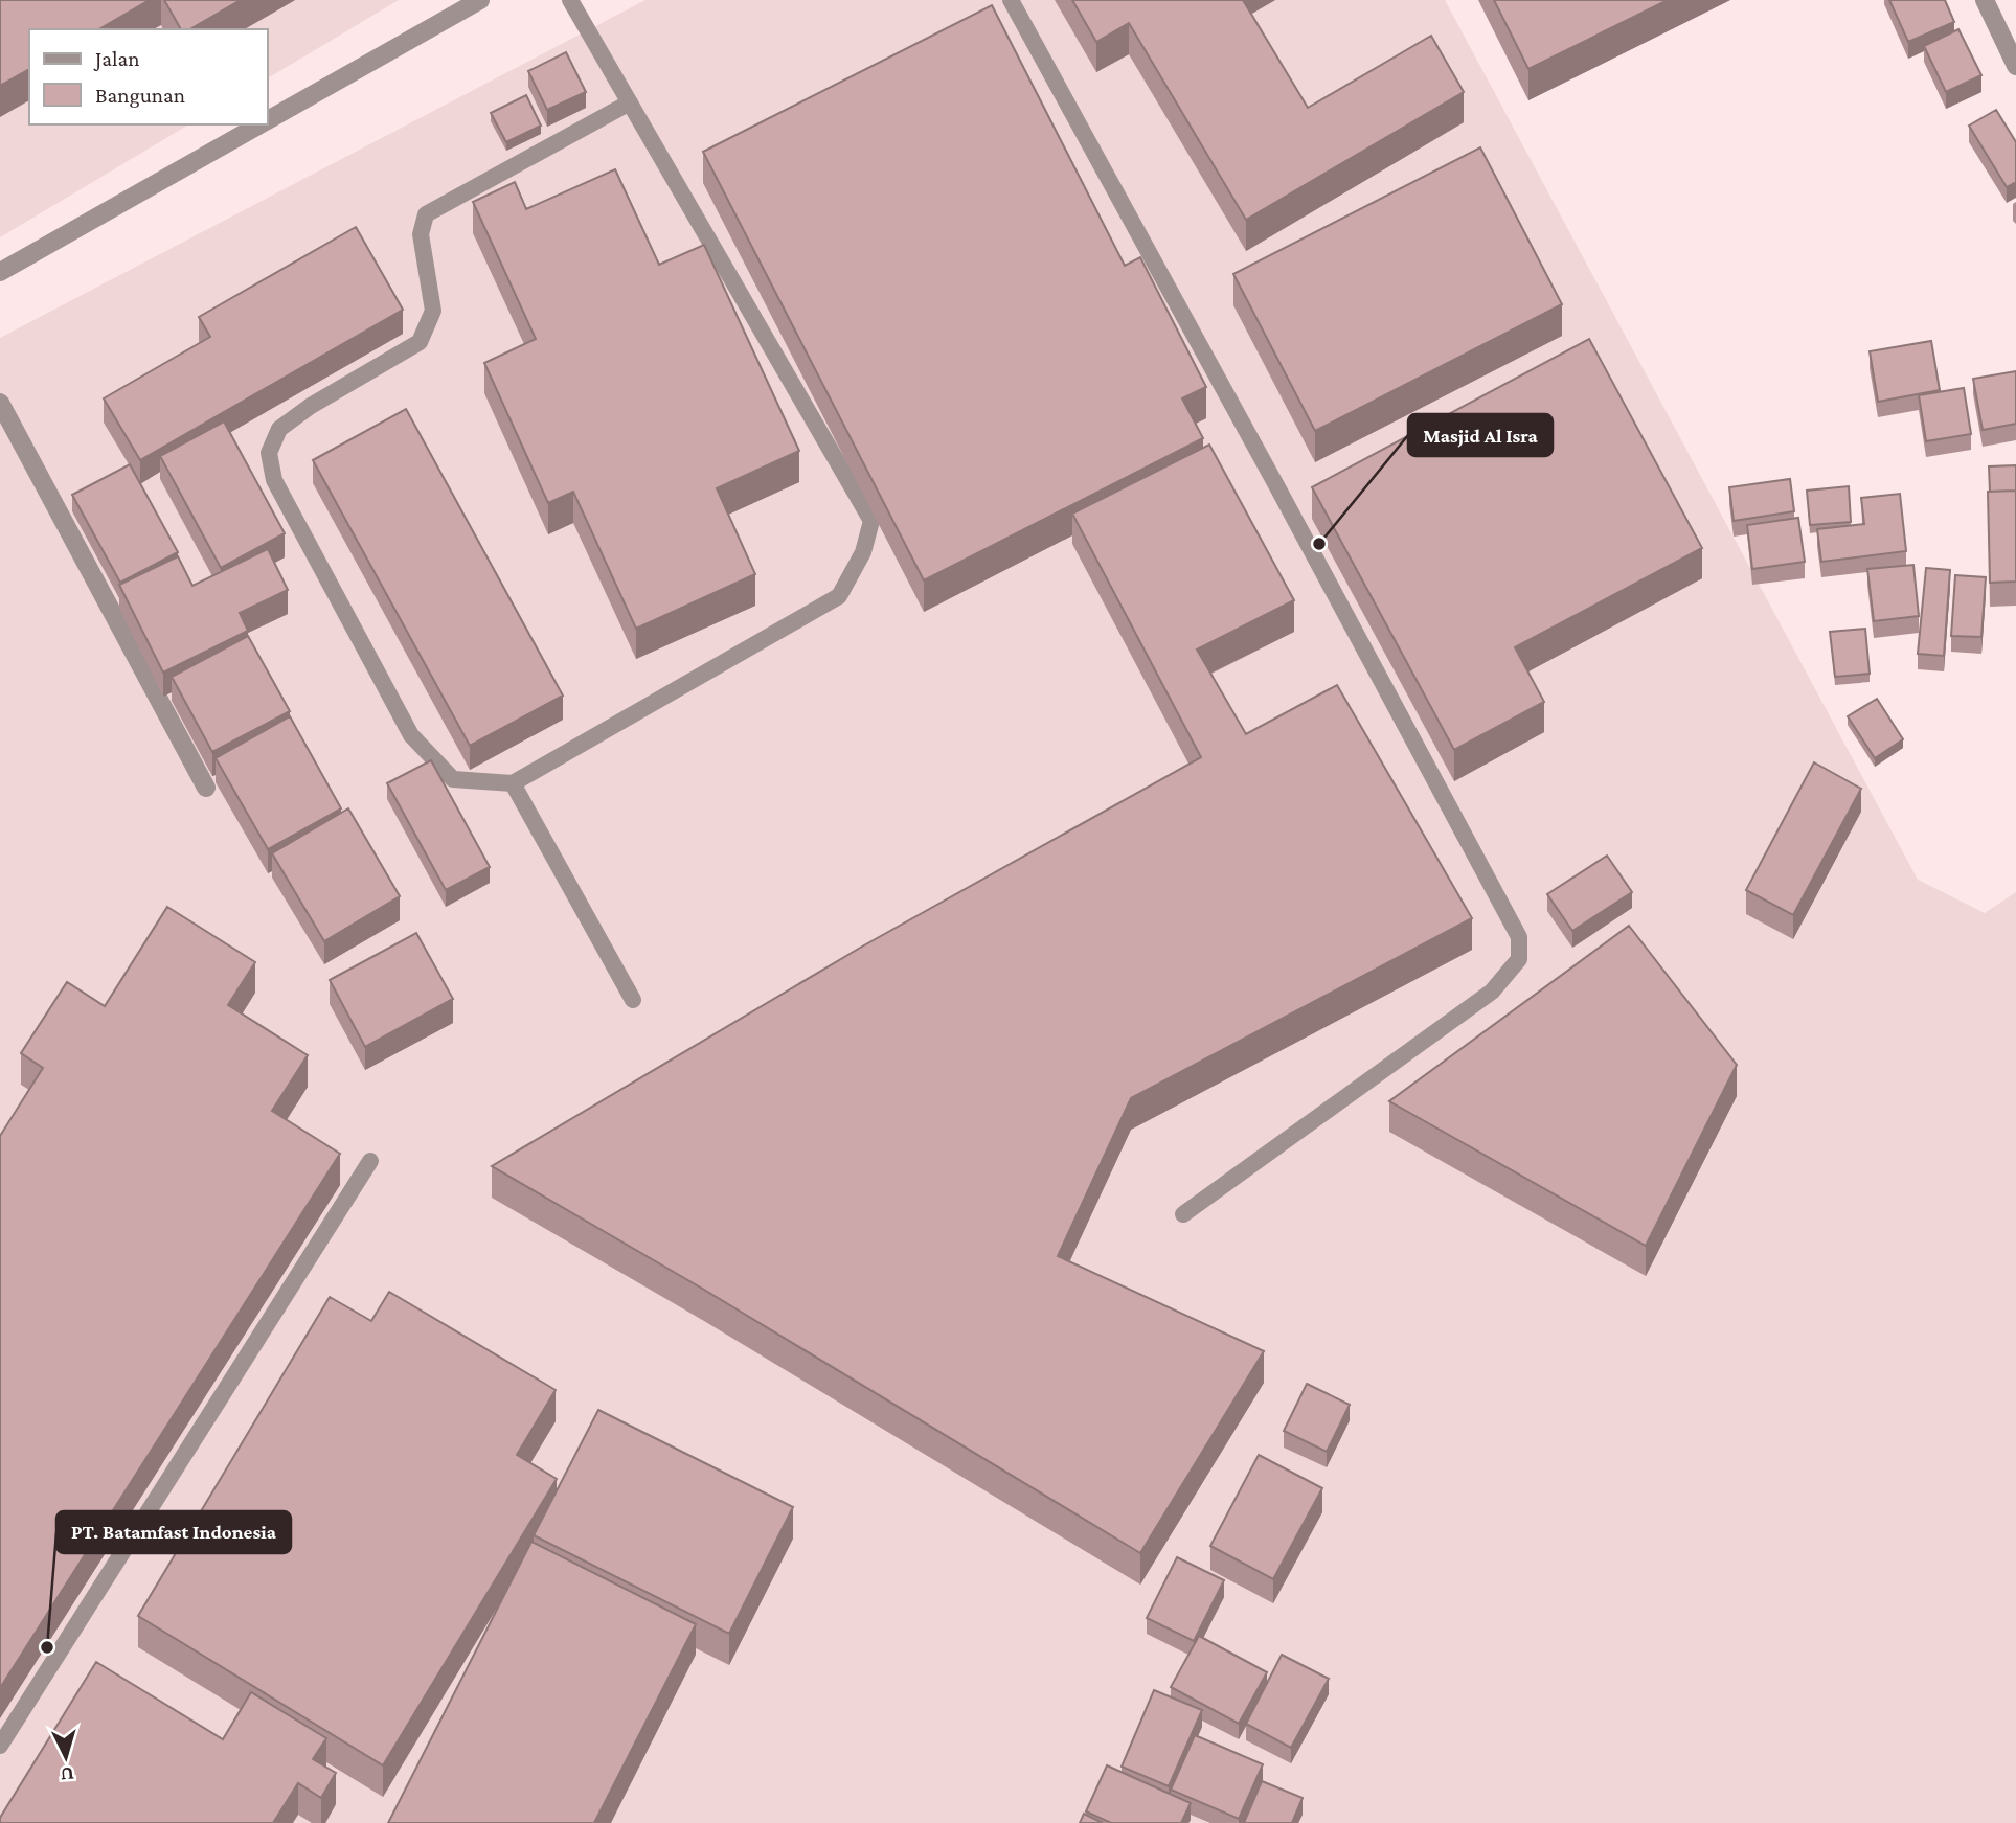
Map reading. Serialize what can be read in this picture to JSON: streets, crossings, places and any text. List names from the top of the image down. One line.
{"places":["Masjid Al Isra","PT. Batamfast Indonesia"],"legend":["Jalan","Bangunan"],"north":"bottom"}
